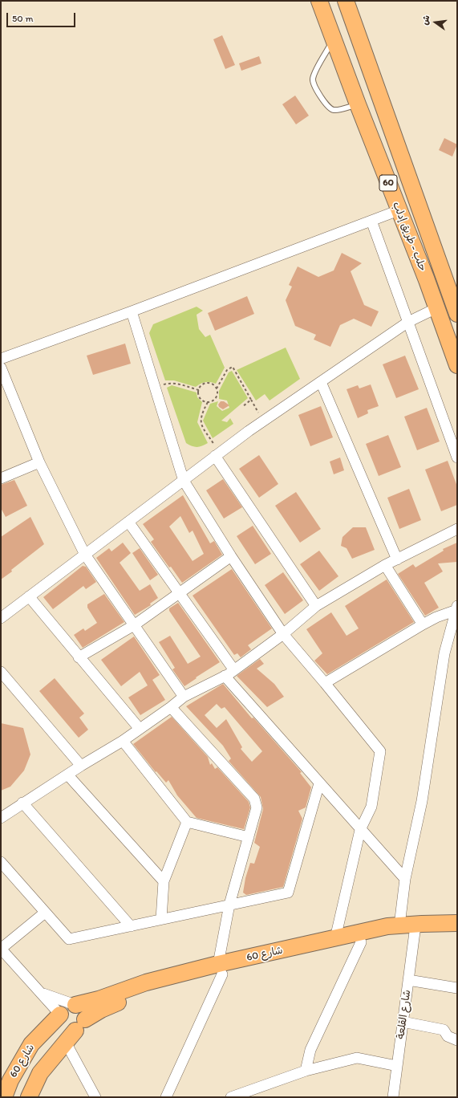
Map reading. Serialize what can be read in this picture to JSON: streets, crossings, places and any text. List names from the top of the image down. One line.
{"streets":{"main road":["60","حلب - طريق إدلب","شارع 60"],"street":["شارع القلعة"]},"crossings":[["شارع 60","شارع القلعة"]],"scale_bar":"50 m","north":"left"}
